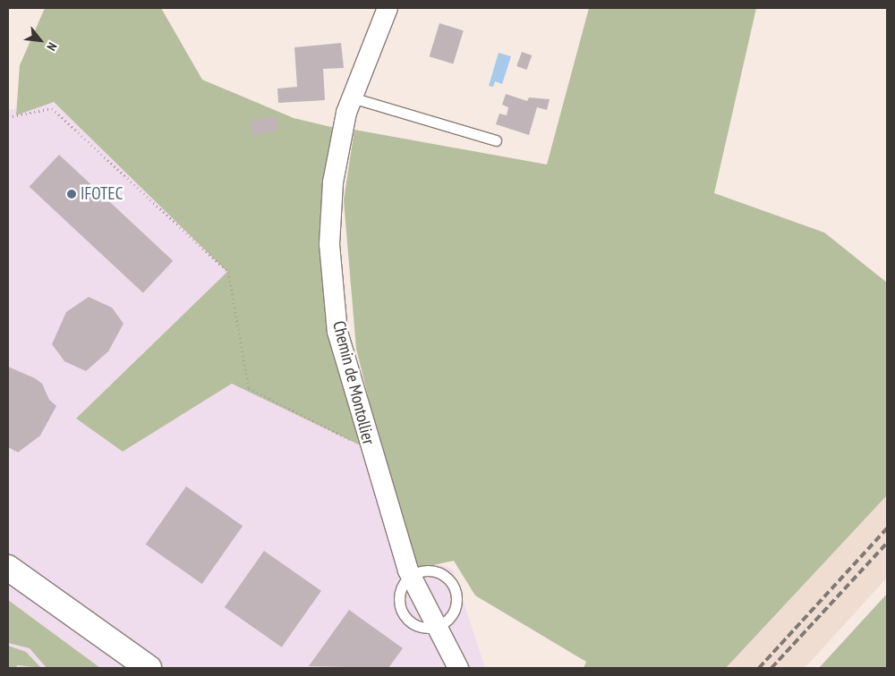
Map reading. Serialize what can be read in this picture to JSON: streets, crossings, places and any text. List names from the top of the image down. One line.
{"streets":{"street":["Chemin de Montollier"]},"places":["IFOTEC"],"north":"bottom right"}
